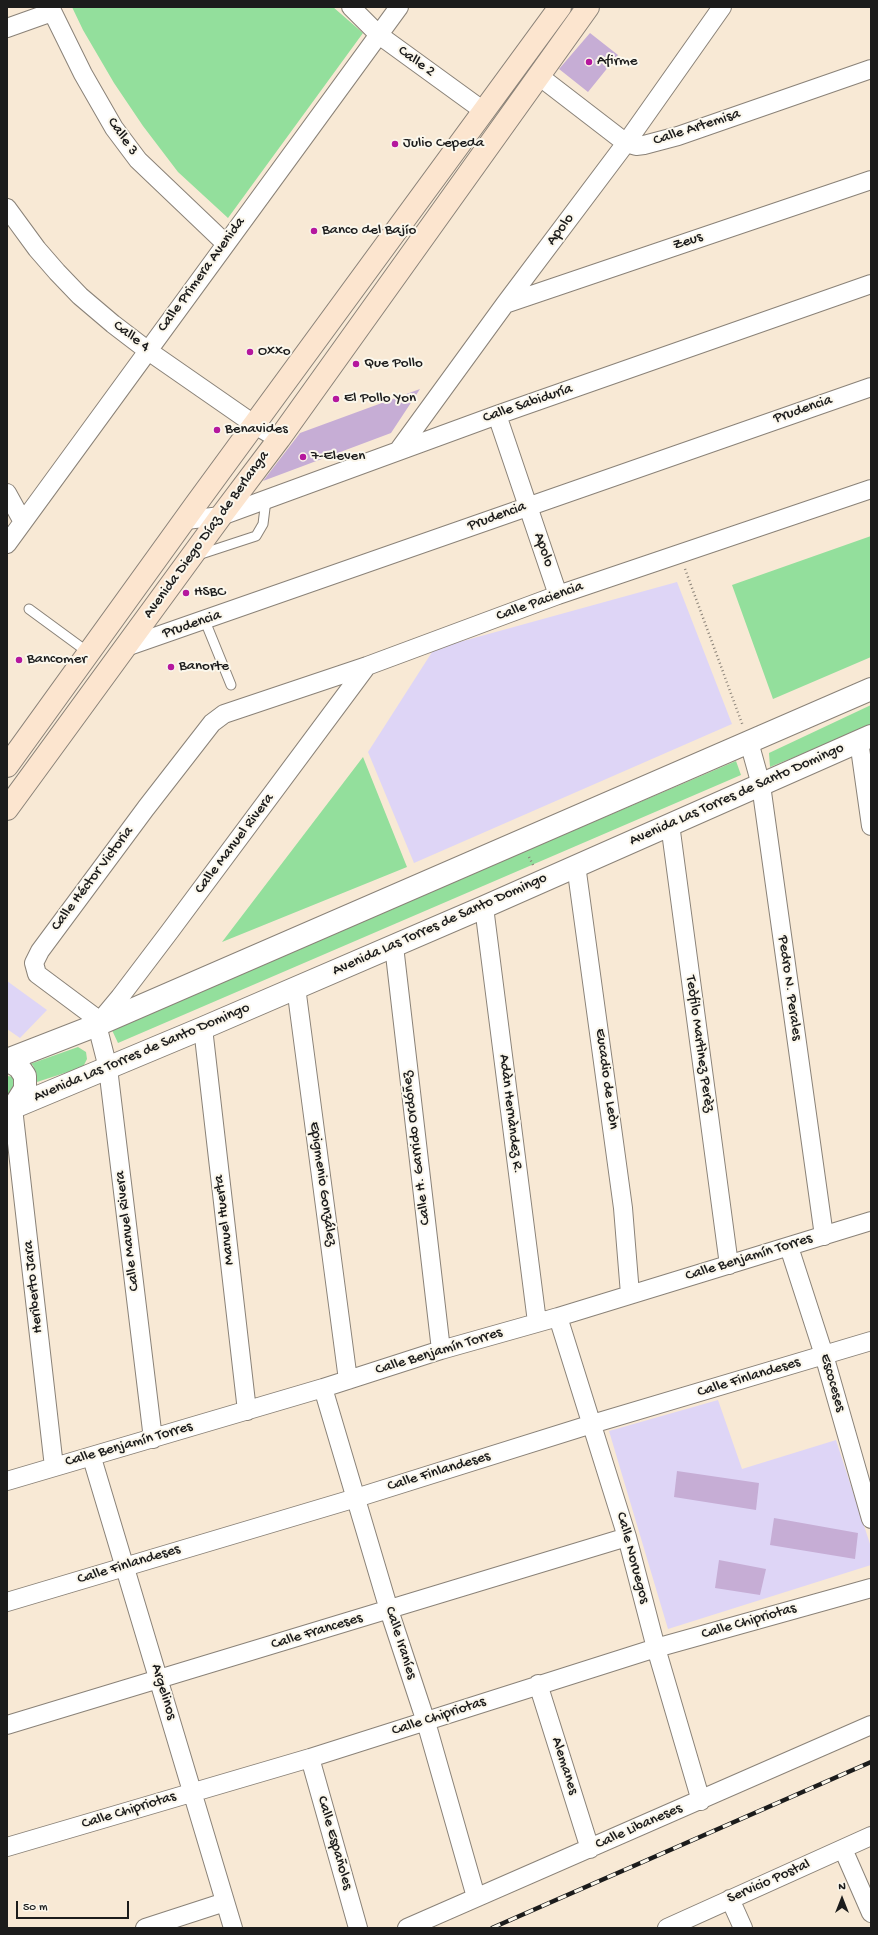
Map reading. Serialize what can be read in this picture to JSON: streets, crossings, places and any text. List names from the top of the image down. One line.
{"streets":{"main road":["Avenida Diego Díaz de Berlanga"],"street":["Calle 2","Calle Artemisa","Calle 3","Apolo","Zeus","Calle Primera Avenida","Calle 4","Calle Sabiduría","Prudencia","Calle Paciencia","Avenida Las Torres de Santo Domingo","Calle Manuel Rivera","Calle Héctor Victoria","Pedro N. Perales","Teòfilo Martìnez Perèz","Eucadio de Leòn","Adàn Hernàndez R.","Calle H. Garrido Ordóñez","Epigmenio González","Manuel Huerta","Calle Benjamín Torres","Heriberto Jara","Calle Finlandeses","Escoceses","Calle Noruegos","Calle Chipriotas","Calle Franceses","Calle Iraníes","Argelinos","Alemanes","Calle Libaneses","Calle Españoles","Servicio Postal"]},"crossings":[["Calle 2","Calle Primera Avenida"],["Calle 2","Avenida Diego Díaz de Berlanga"],["Calle Artemisa","Apolo"],["Calle 3","Calle Primera Avenida"],["Apolo","Zeus"],["Apolo","Calle Sabiduría"],["Apolo","Prudencia"],["Apolo","Calle Paciencia"],["Calle Primera Avenida","Calle 4"],["Calle 4","Avenida Diego Díaz de Berlanga"],["Calle Sabiduría","Avenida Diego Díaz de Berlanga"],["Prudencia","Avenida Diego Díaz de Berlanga"],["Calle Paciencia","Calle Manuel Rivera"],["Calle Paciencia","Calle Héctor Victoria"],["Avenida Las Torres de Santo Domingo","Calle Manuel Rivera"],["Avenida Las Torres de Santo Domingo","Pedro N. Perales"],["Avenida Las Torres de Santo Domingo","Teòfilo Martìnez Perèz"],["Avenida Las Torres de Santo Domingo","Eucadio de Leòn"],["Avenida Las Torres de Santo Domingo","Adàn Hernàndez R."],["Avenida Las Torres de Santo Domingo","Calle H. Garrido Ordóñez"],["Avenida Las Torres de Santo Domingo","Epigmenio González"],["Avenida Las Torres de Santo Domingo","Manuel Huerta"],["Avenida Las Torres de Santo Domingo","Heriberto Jara"],["Calle Manuel Rivera","Calle Héctor Victoria"],["Calle Manuel Rivera","Calle Benjamín Torres"],["Pedro N. Perales","Calle Benjamín Torres"],["Teòfilo Martìnez Perèz","Calle Benjamín Torres"],["Eucadio de Leòn","Calle Benjamín Torres"],["Adàn Hernàndez R.","Calle Benjamín Torres"],["Calle H. Garrido Ordóñez","Calle Benjamín Torres"],["Epigmenio González","Calle Benjamín Torres"],["Manuel Huerta","Calle Benjamín Torres"],["Calle Benjamín Torres","Heriberto Jara"],["Calle Benjamín Torres","Escoceses"],["Calle Benjamín Torres","Calle Noruegos"],["Calle Benjamín Torres","Calle Iraníes"],["Calle Benjamín Torres","Argelinos"],["Calle Finlandeses","Escoceses"],["Calle Finlandeses","Calle Noruegos"],["Calle Finlandeses","Calle Iraníes"],["Calle Finlandeses","Argelinos"],["Calle Noruegos","Calle Chipriotas"],["Calle Noruegos","Calle Franceses"],["Calle Noruegos","Calle Libaneses"],["Calle Chipriotas","Calle Iraníes"],["Calle Chipriotas","Argelinos"],["Calle Chipriotas","Alemanes"],["Calle Chipriotas","Calle Españoles"],["Calle Franceses","Calle Iraníes"],["Calle Franceses","Argelinos"],["Calle Iraníes","Calle Libaneses"],["Alemanes","Calle Libaneses"]],"places":["Afirme","Julio Cepeda","Banco del Bajío","Oxxo","Que Pollo","El Pollo Yon","Benavides","7-Eleven","HSBC","Bancomer","Banorte"],"scale_bar":"50 m","north":"top"}
